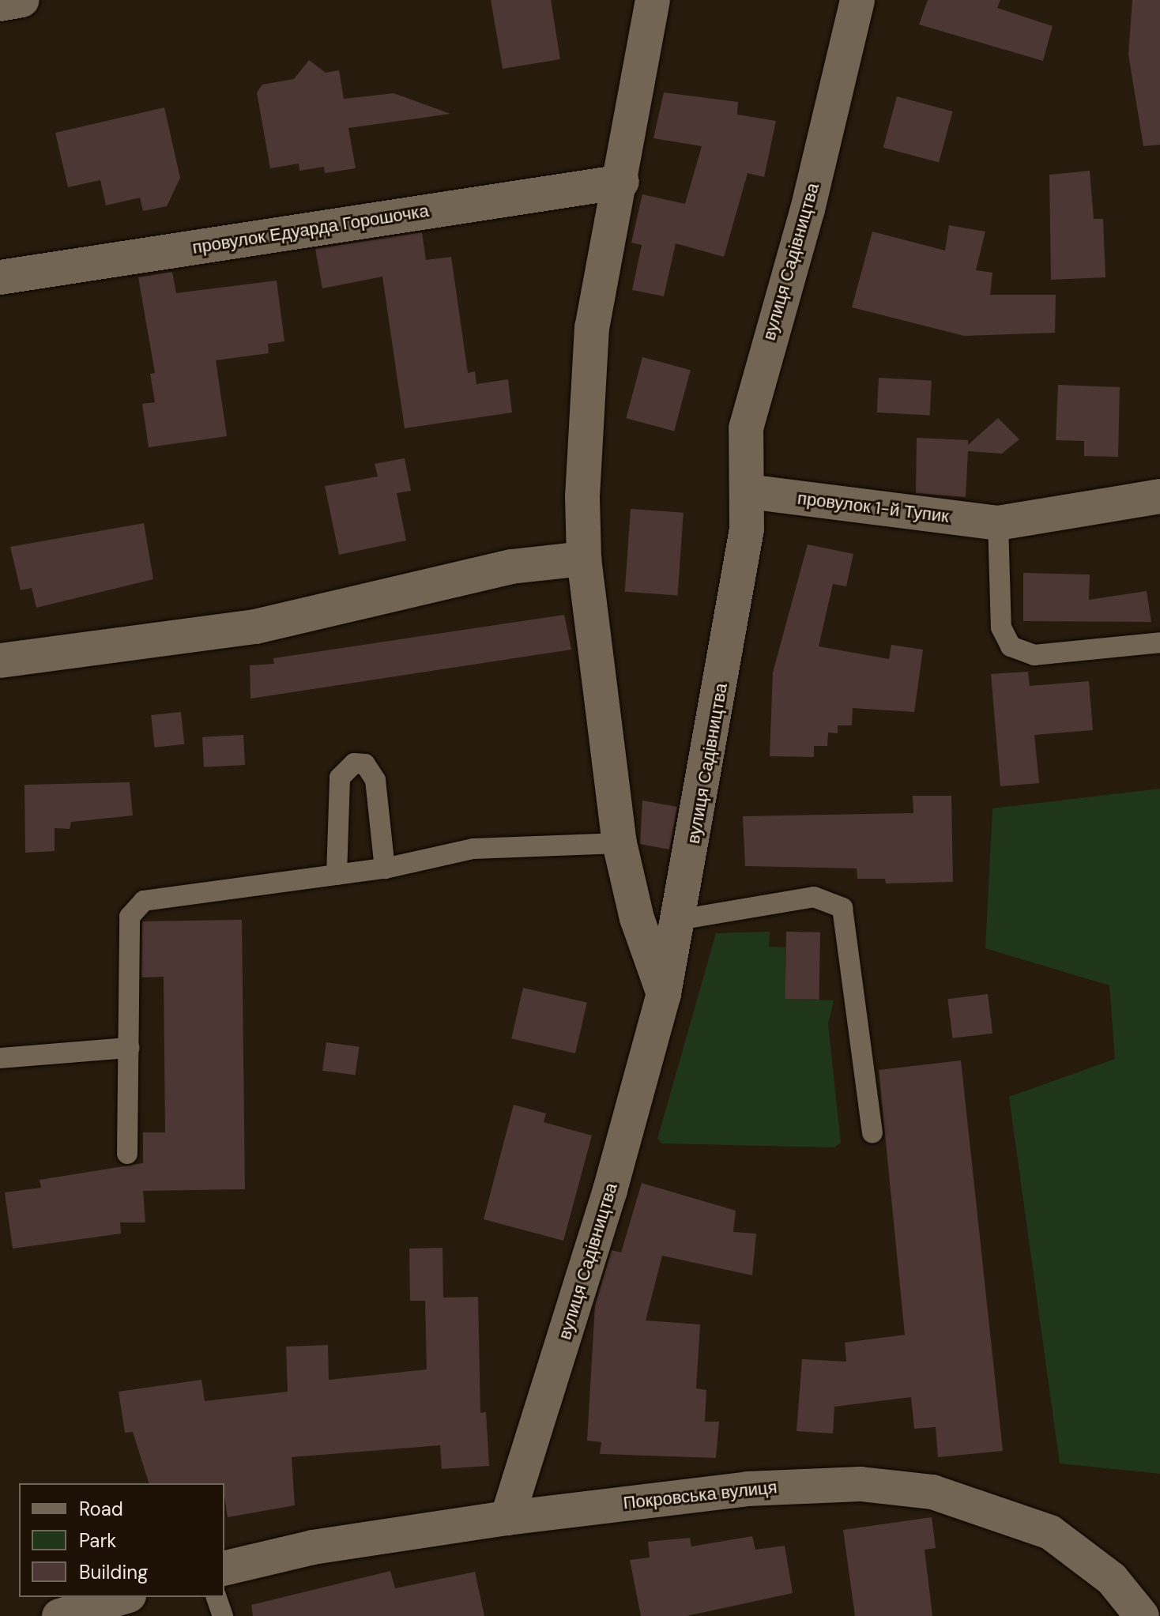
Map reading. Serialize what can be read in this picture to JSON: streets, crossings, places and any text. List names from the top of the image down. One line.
{"streets":{"street":["провулок Едуарда Горошочка","вулиця Садівництва","провулок 1-й Тупик","Покровська вулиця"]},"crossings":[["вулиця Садівництва","провулок 1-й Тупик"],["вулиця Садівництва","Покровська вулиця"]],"legend":["Road","Park","Building"]}
